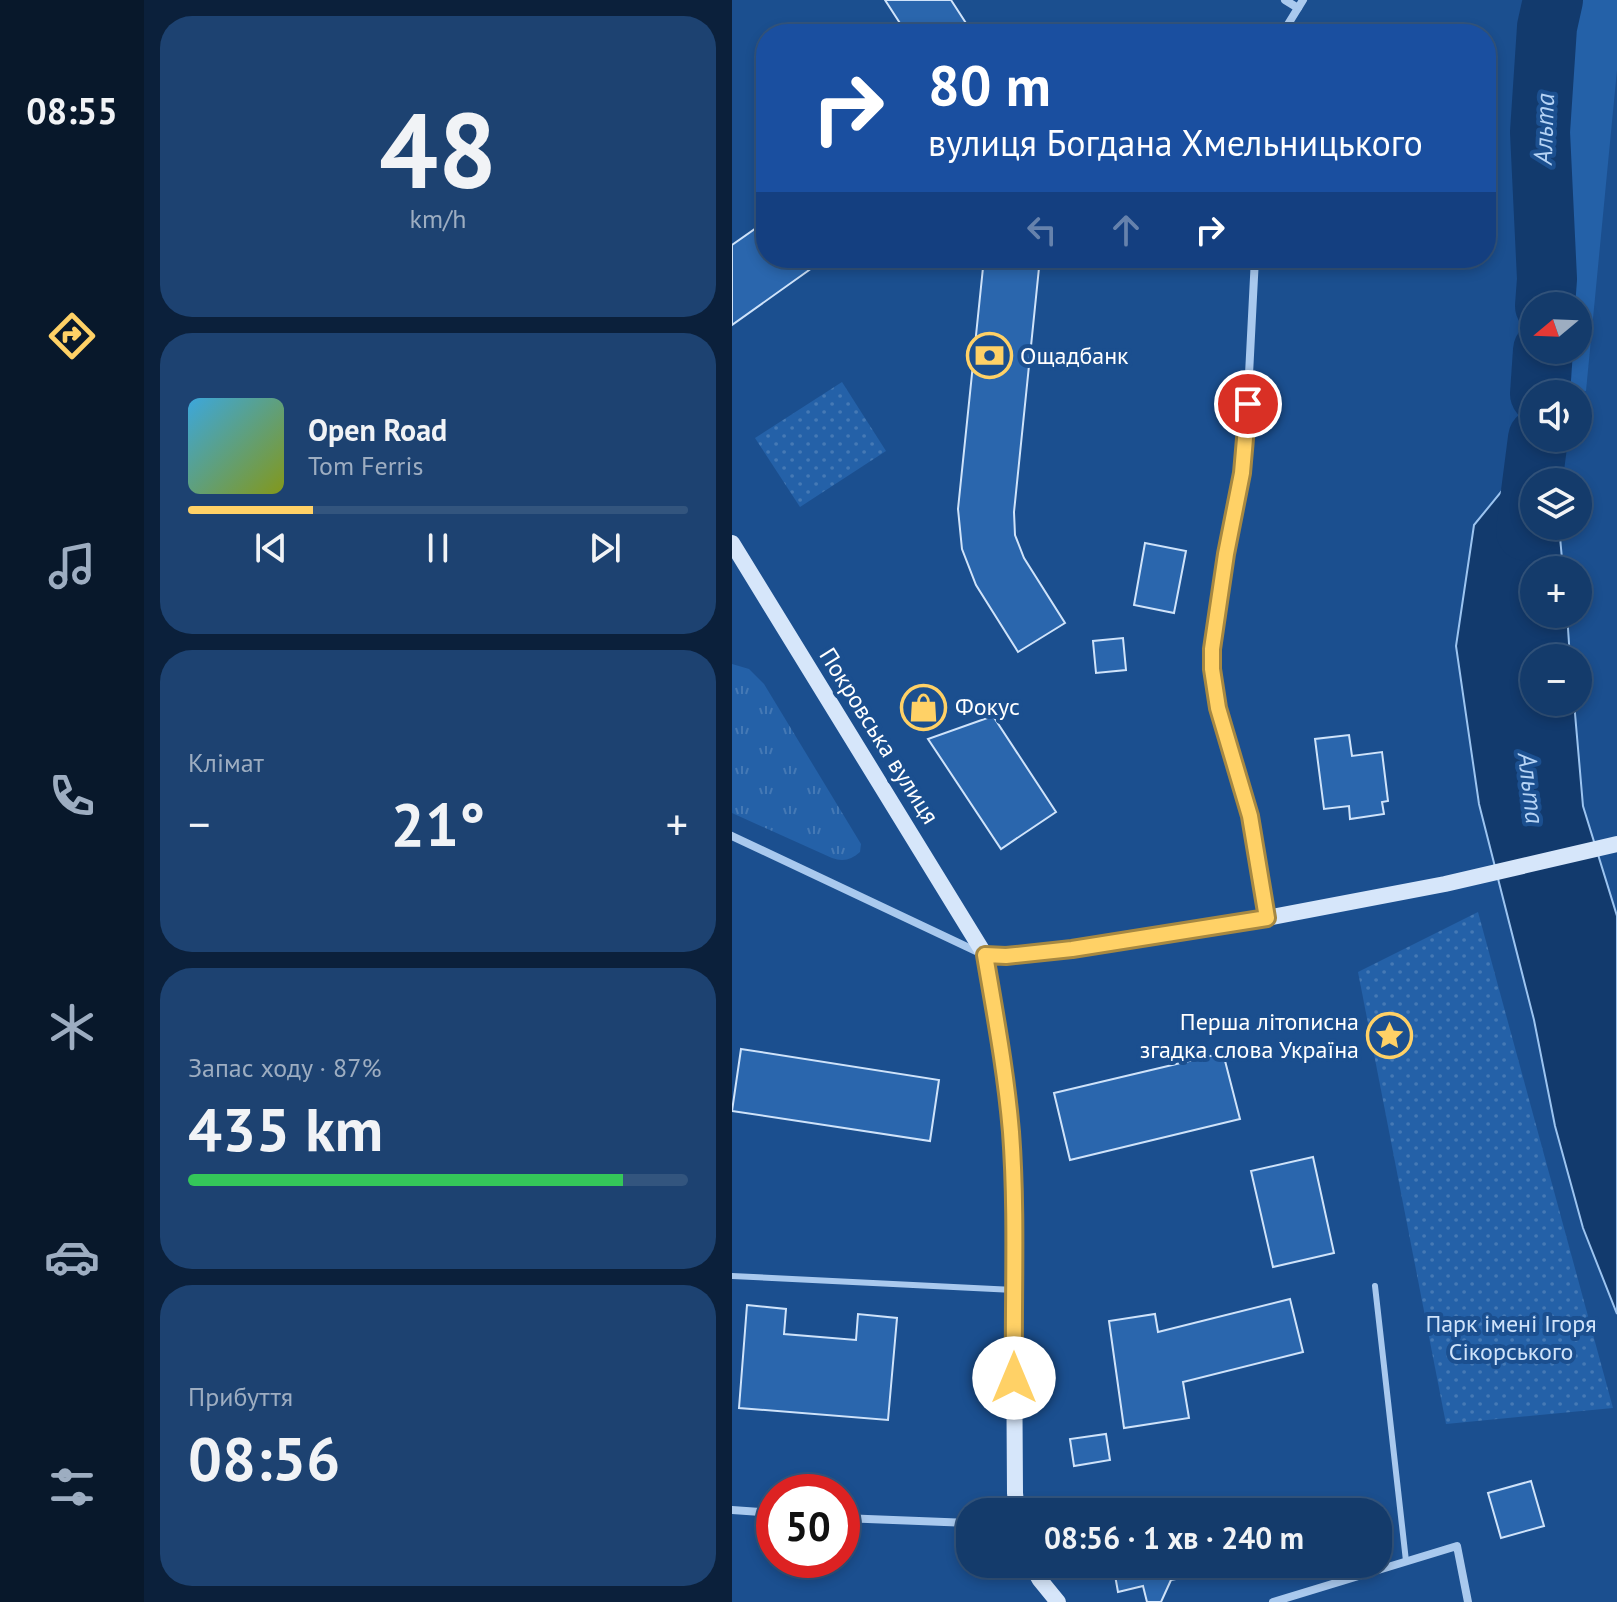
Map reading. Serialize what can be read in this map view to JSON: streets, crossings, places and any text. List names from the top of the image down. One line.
{"streets":{"main road":["Покровська вулиця"]},"water":["Альта"],"parks":["Парк імені Ігоря Сікорського"],"places":{"bank":["Ощадбанк"],"shop":["Фокус"],"place":["Перша літописна згадка слова Україна"]},"north":"left","page":{"tabs":"08:55","tile":[["48","km/h"],"Клімат",["Запас ходу · 87%","435 km"],["Прибуття","08:56"]],"turn":["80 m","вулиця Богдана Хмельницького"],"map_buttons":["+","−"],"song":["Open Road","Tom Ferris"],"heat":["−","21°","+"],"limit":"50","trip":"08:56 · 1 хв · 240 m"}}
